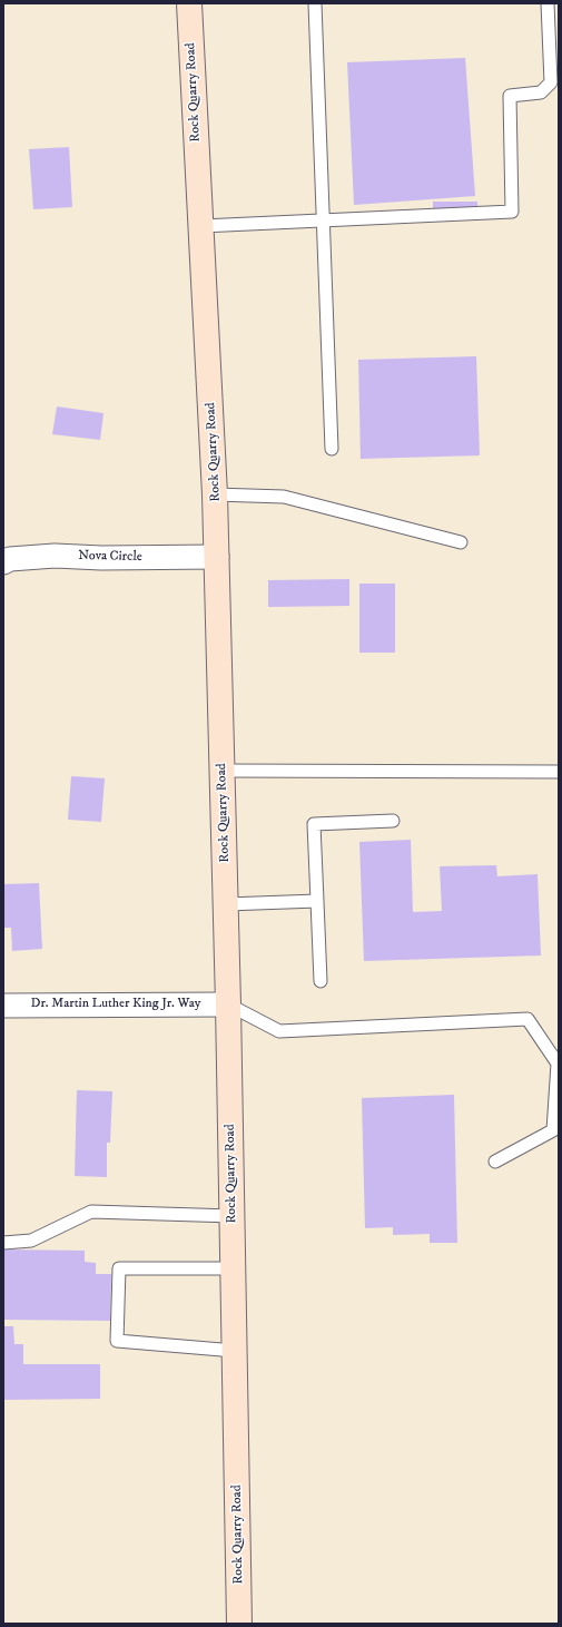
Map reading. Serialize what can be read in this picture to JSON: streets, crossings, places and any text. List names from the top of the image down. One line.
{"streets":{"street":["Rock Quarry Road","Nova Circle","Dr. Martin Luther King Jr. Way"]},"crossings":[["Rock Quarry Road","Nova Circle"],["Rock Quarry Road","Dr. Martin Luther King Jr. Way"]]}
